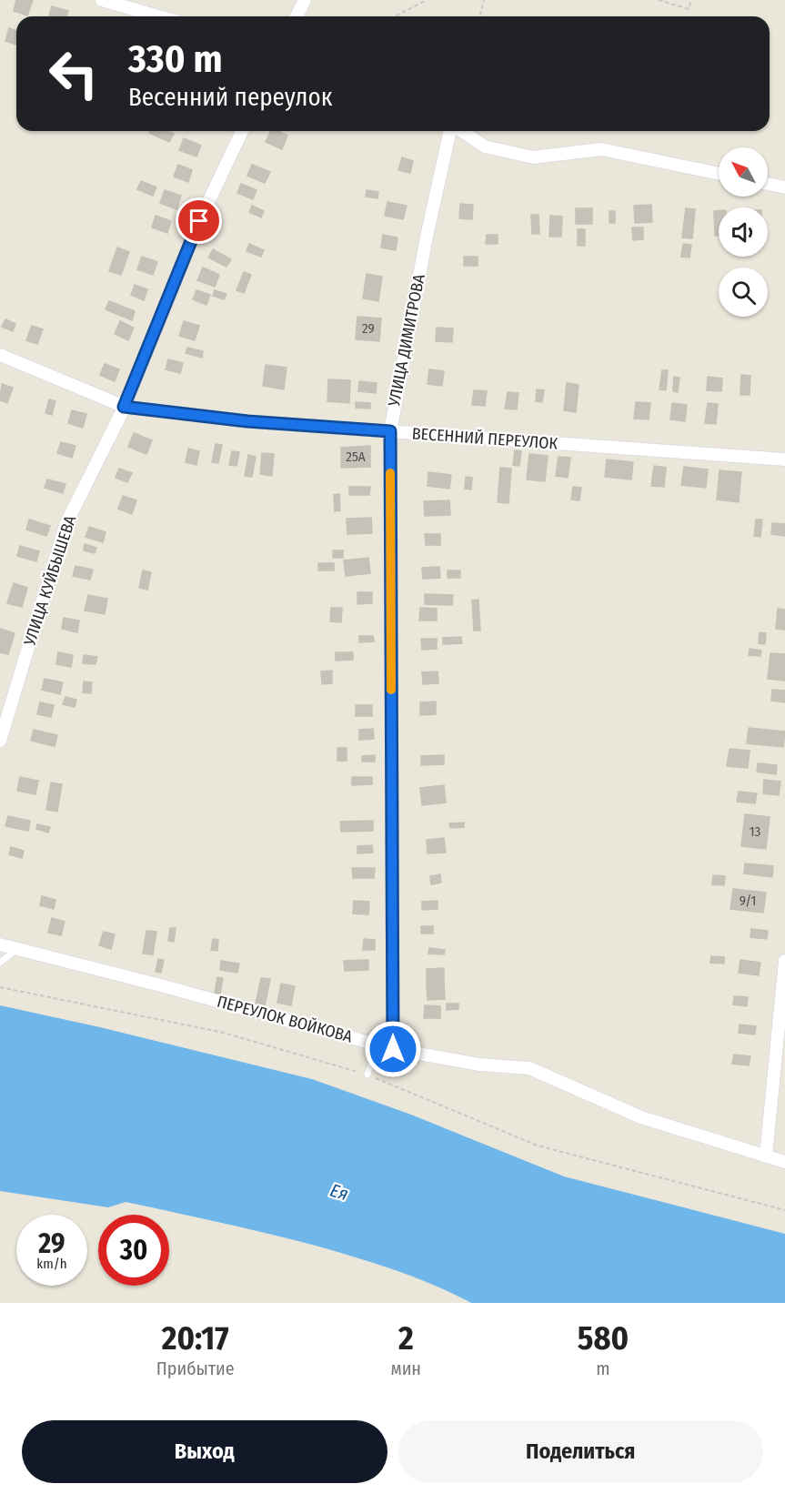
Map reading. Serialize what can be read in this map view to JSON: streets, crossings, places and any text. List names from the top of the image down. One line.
{"streets":{"street":["УЛИЦА ДИМИТРОВА","ВЕСЕННИЙ ПЕРЕУЛОК","УЛИЦА КУЙБЫШЕВА","ПЕРЕУЛОК ВОЙКОВА"]},"crossings":[["УЛИЦА ДИМИТРОВА","ВЕСЕННИЙ ПЕРЕУЛОК"],["УЛИЦА ДИМИТРОВА","ПЕРЕУЛОК ВОЙКОВА"],["ВЕСЕННИЙ ПЕРЕУЛОК","УЛИЦА КУЙБЫШЕВА"]],"water":["Ея"],"house_numbers":["29","25А","13","9/1"],"north":"top left","page":{"turn":["330 m","Весенний переулок"],"speed":"29 km/h","limit":"30","eta":["20:17","Прибытие","2","мин","580","m"],"buttons":["Выход","Поделиться"]}}
